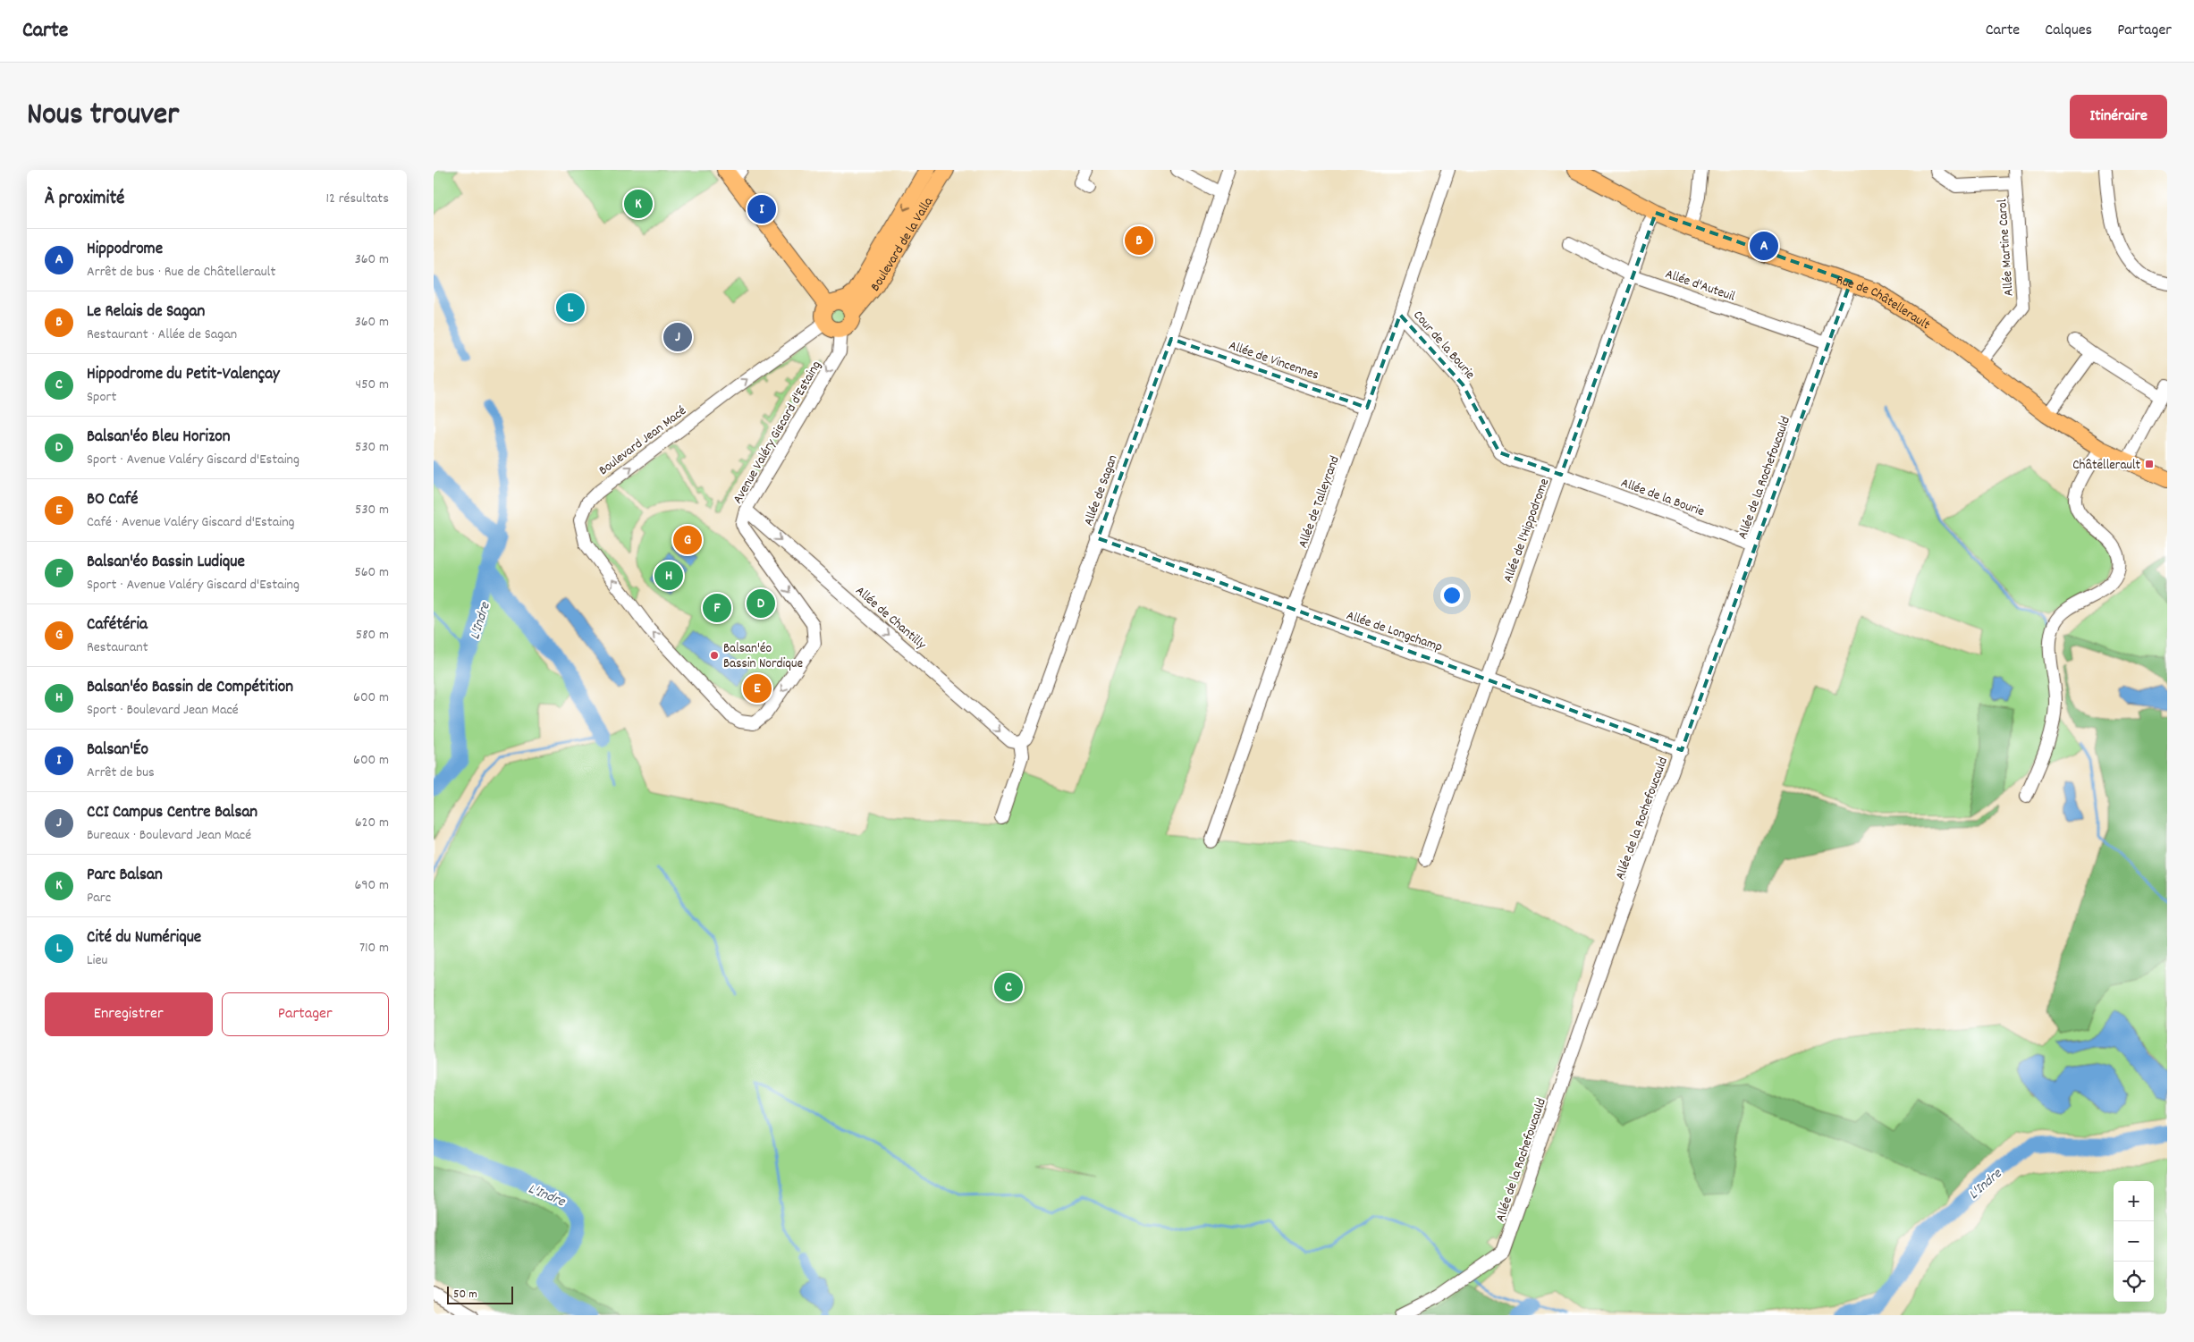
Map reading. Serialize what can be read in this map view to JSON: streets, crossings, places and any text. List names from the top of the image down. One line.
{"streets":{"main road":["Boulevard de la Valla","Rue de Châtellerault"],"street":["Allée Martine Carol","Allée d'Auteuil","Cour de la Bourie","Allée de Vincennes","Avenue Valéry Giscard d'Estaing","Boulevard Jean Macé","Allée de la Rochefoucauld","Allée de Sagan","Allée de la Bourie","Allée de Talleyrand","Allée de l'Hippodrome","Allée de Chantilly","Allée de Longchamp"]},"crossings":[["Boulevard de la Valla","Avenue Valéry Giscard d'Estaing"],["Boulevard de la Valla","Boulevard Jean Macé"],["Allée Martine Carol","Rue de Châtellerault"],["Allée d'Auteuil","Allée de la Rochefoucauld"],["Allée d'Auteuil","Allée de l'Hippodrome"],["Rue de Châtellerault","Allée de la Rochefoucauld"],["Rue de Châtellerault","Allée de l'Hippodrome"],["Cour de la Bourie","Allée de la Bourie"],["Cour de la Bourie","Allée de Talleyrand"],["Cour de la Bourie","Allée de l'Hippodrome"],["Allée de Vincennes","Allée de Sagan"],["Allée de Vincennes","Allée de Talleyrand"],["Avenue Valéry Giscard d'Estaing","Boulevard Jean Macé"],["Avenue Valéry Giscard d'Estaing","Allée de Chantilly"],["Allée de la Rochefoucauld","Allée de la Bourie"],["Allée de la Rochefoucauld","Allée de Longchamp"],["Allée de Sagan","Allée de Chantilly"],["Allée de Sagan","Allée de Longchamp"],["Allée de la Bourie","Allée de l'Hippodrome"],["Allée de Talleyrand","Allée de Longchamp"],["Allée de l'Hippodrome","Allée de Longchamp"]],"one_way":["Boulevard Jean Macé","Allée de Chantilly"],"water":["L'Indre"],"places":{"transit":["Châtellerault"],"other":["Balsan'éo Bassin Nordique"]},"scale_bar":"50 m","page":{"header":"Carte","nav":["Carte","Calques","Partager"],"title":"Nous trouver","buttons":["Itinéraire",["Enregistrer","Partager"]],"heading":["À proximité","12 résultats"],"pins":["K","I","B","A","L","J","G","H","D","F","E","C"],"list":[{"mark":"A","name":"Hippodrome","note":"Arrêt de bus · Rue de Châtellerault","value":"360 m"},{"mark":"B","name":"Le Relais de Sagan","note":"Restaurant · Allée de Sagan","value":"360 m"},{"mark":"C","name":"Hippodrome du Petit-Valençay","note":"Sport","value":"450 m"},{"mark":"D","name":"Balsan'éo Bleu Horizon","note":"Sport · Avenue Valéry Giscard d'Estaing","value":"530 m"},{"mark":"E","name":"BO Café","note":"Café · Avenue Valéry Giscard d'Estaing","value":"530 m"},{"mark":"F","name":"Balsan'éo Bassin Ludique","note":"Sport · Avenue Valéry Giscard d'Estaing","value":"560 m"},{"mark":"G","name":"Cafétéria","note":"Restaurant","value":"580 m"},{"mark":"H","name":"Balsan'éo Bassin de Compétition","note":"Sport · Boulevard Jean Macé","value":"600 m"},{"mark":"I","name":"Balsan'Éo","note":"Arrêt de bus","value":"600 m"},{"mark":"J","name":"CCI Campus Centre Balsan","note":"Bureaux · Boulevard Jean Macé","value":"620 m"},{"mark":"K","name":"Parc Balsan","note":"Parc","value":"690 m"},{"mark":"L","name":"Cité du Numérique","note":"Lieu","value":"710 m"}],"map_buttons":["+","−"],"scale":"50 m"}}
